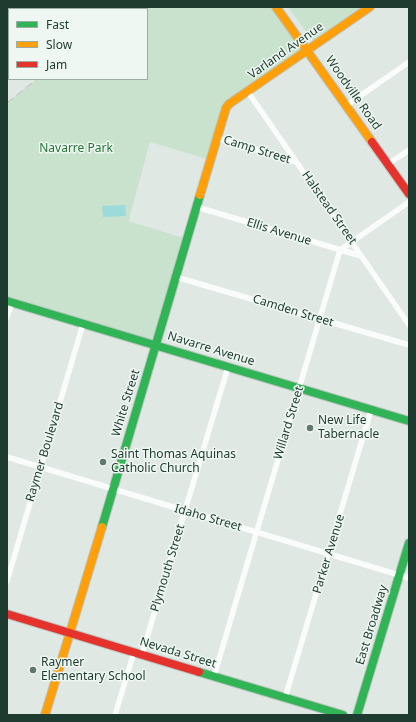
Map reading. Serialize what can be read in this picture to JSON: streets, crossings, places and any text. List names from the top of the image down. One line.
{"streets":{"street":["Varland Avenue","Woodville Road","Camp Street","Halstead Street","Ellis Avenue","Camden Street","Navarre Avenue","White Street","Willard Street","Raymer Boulevard","Idaho Street","Parker Avenue","Plymouth Street","East Broadway","Nevada Street"]},"crossings":[["Varland Avenue","Woodville Road"],["Varland Avenue","Halstead Street"],["Varland Avenue","White Street"],["Camp Street","Halstead Street"],["Camp Street","White Street"],["Halstead Street","Ellis Avenue"],["Ellis Avenue","White Street"],["Ellis Avenue","Willard Street"],["Camden Street","White Street"],["Camden Street","Willard Street"],["Navarre Avenue","White Street"],["Navarre Avenue","Willard Street"],["Navarre Avenue","Raymer Boulevard"],["Navarre Avenue","Parker Avenue"],["Navarre Avenue","Plymouth Street"],["White Street","Idaho Street"],["White Street","Nevada Street"],["Willard Street","Idaho Street"],["Willard Street","Nevada Street"],["Raymer Boulevard","Idaho Street"],["Idaho Street","Parker Avenue"],["Idaho Street","Plymouth Street"],["Idaho Street","East Broadway"],["Parker Avenue","Nevada Street"],["Plymouth Street","Nevada Street"]],"parks":["Navarre Park"],"places":["New Life Tabernacle","Saint Thomas Aquinas Catholic Church","Raymer Elementary School"],"legend":["Fast","Slow","Jam"]}
